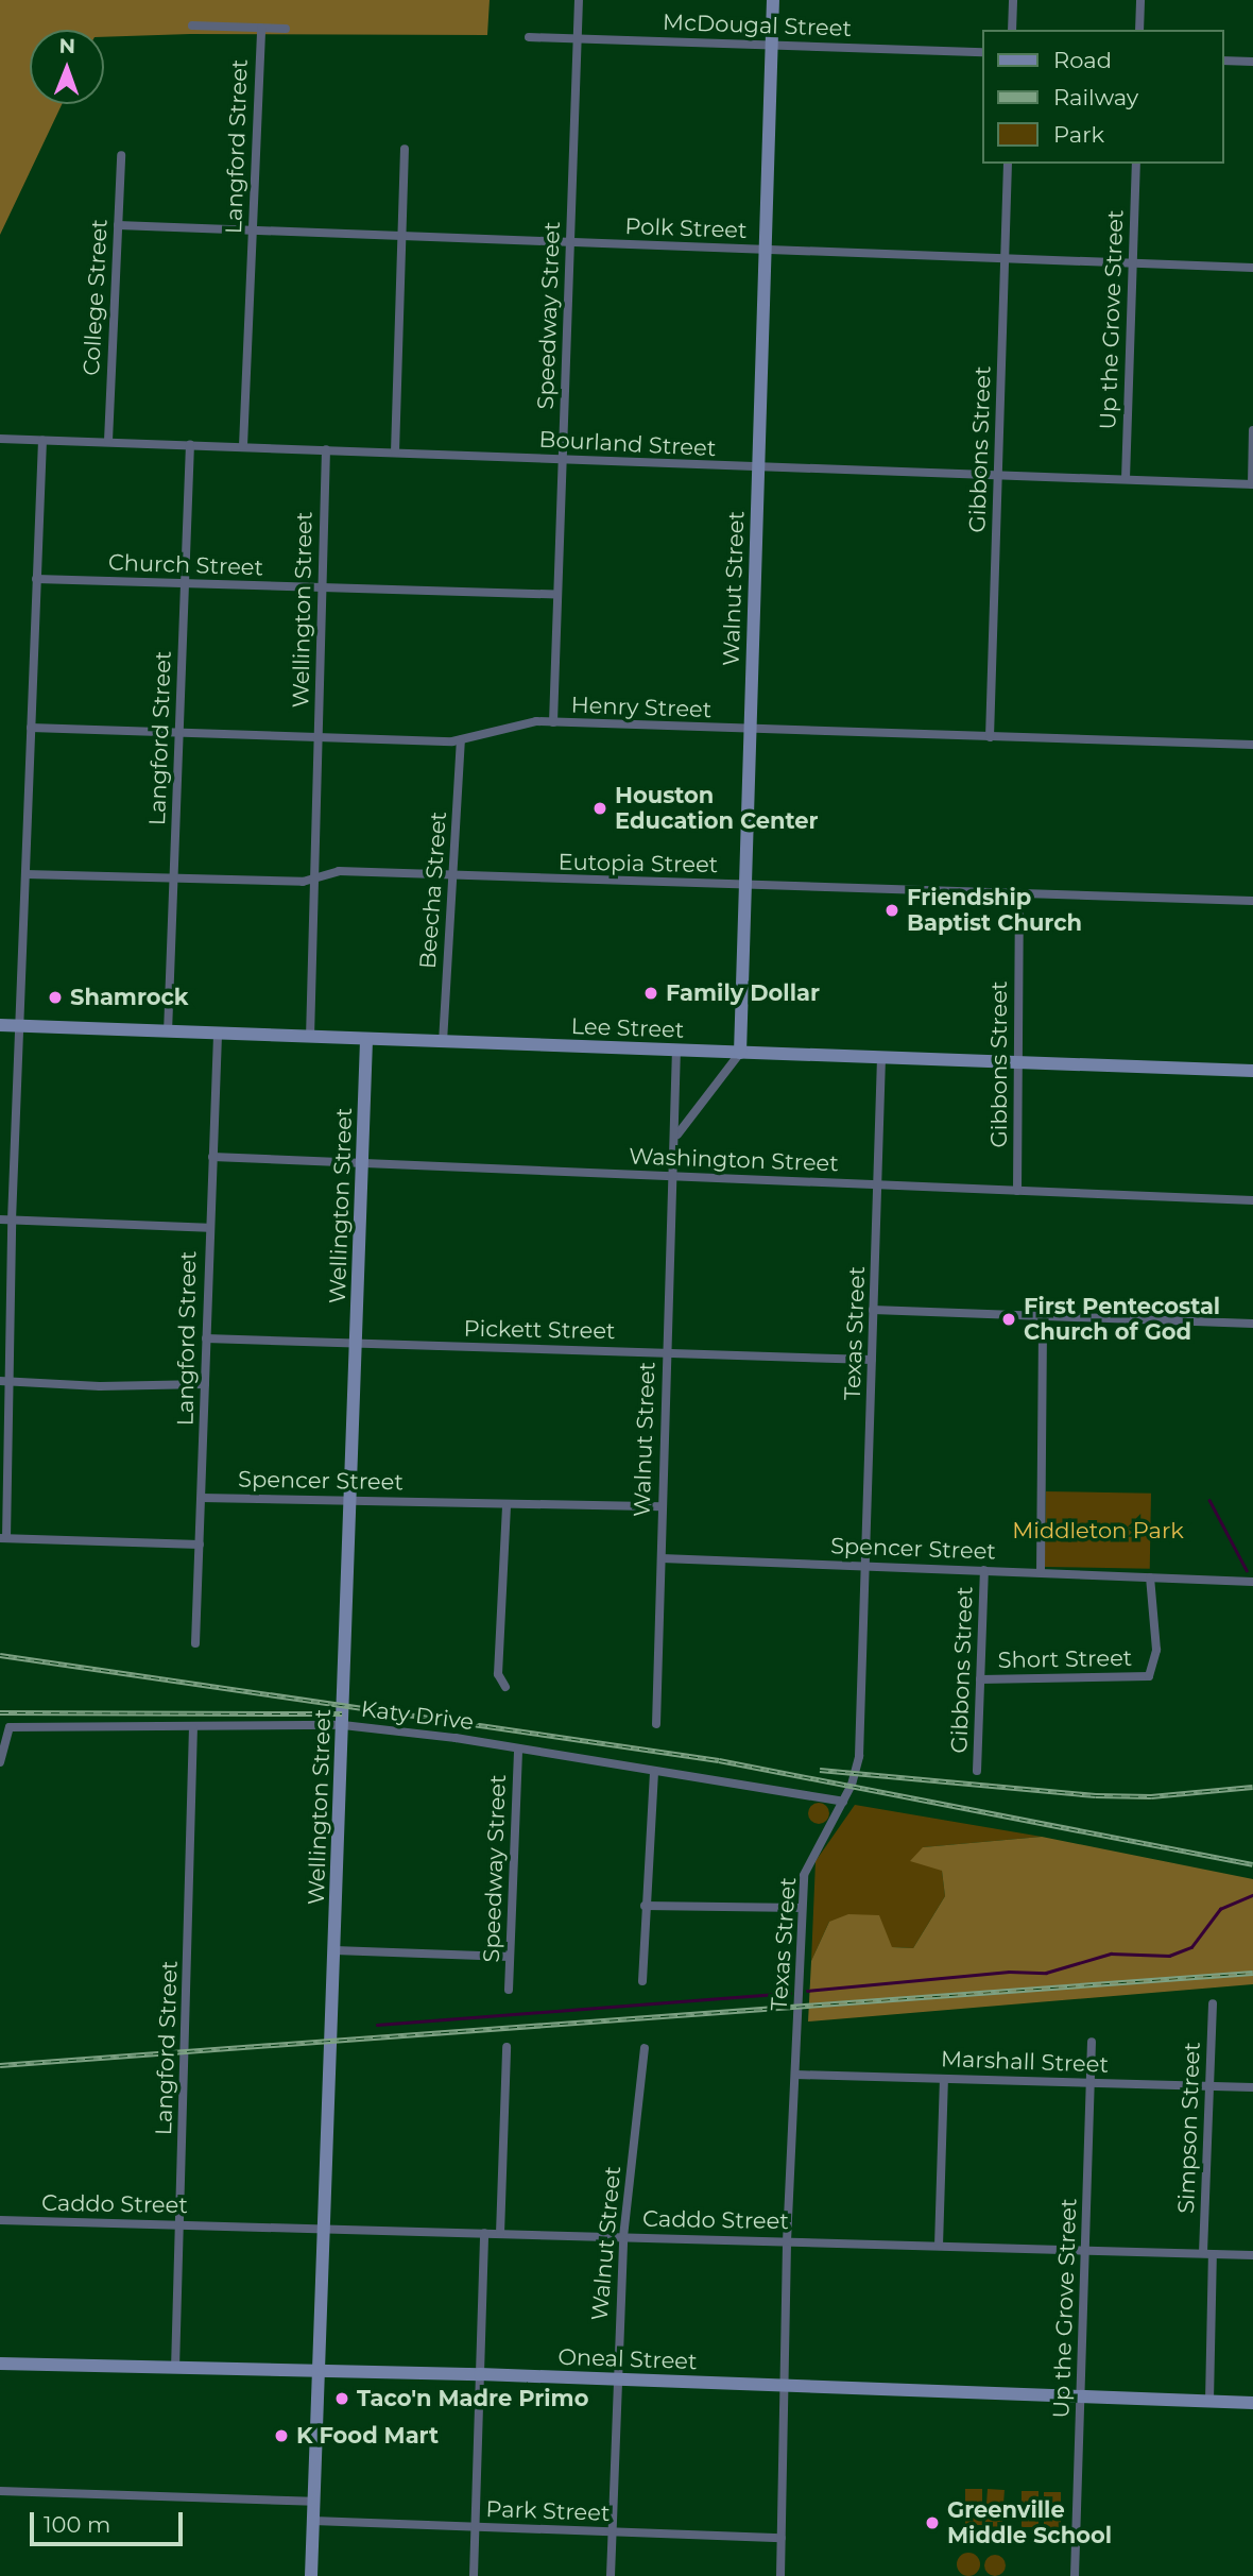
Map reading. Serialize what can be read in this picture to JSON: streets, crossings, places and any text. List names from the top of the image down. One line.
{"streets":{"street":["McDougal Street","Langford Street","Polk Street","College Street","Speedway Street","Up the Grove Street","Bourland Street","Gibbons Street","Church Street","Walnut Street","Wellington Street","Henry Street","Eutopia Street","Beecha Street","Lee Street","Washington Street","Pickett Street","Texas Street","Spencer Street","Short Street","Katy Drive","Marshall Street","Simpson Street","Caddo Street","Oneal Street","Park Street"]},"crossings":[["McDougal Street","Speedway Street"],["McDougal Street","Walnut Street"],["Langford Street","Polk Street"],["Langford Street","Bourland Street"],["Langford Street","Church Street"],["Langford Street","Henry Street"],["Langford Street","Eutopia Street"],["Langford Street","Lee Street"],["Langford Street","Washington Street"],["Langford Street","Pickett Street"],["Langford Street","Spencer Street"],["Langford Street","Katy Drive"],["Langford Street","Caddo Street"],["Langford Street","Oneal Street"],["Polk Street","College Street"],["Polk Street","Speedway Street"],["Polk Street","Up the Grove Street"],["Polk Street","Gibbons Street"],["Polk Street","Walnut Street"],["College Street","Bourland Street"],["Speedway Street","Bourland Street"],["Speedway Street","Church Street"],["Speedway Street","Henry Street"],["Speedway Street","Katy Drive"],["Up the Grove Street","Bourland Street"],["Up the Grove Street","Marshall Street"],["Up the Grove Street","Caddo Street"],["Up the Grove Street","Oneal Street"],["Bourland Street","Gibbons Street"],["Bourland Street","Walnut Street"],["Bourland Street","Wellington Street"],["Gibbons Street","Henry Street"],["Gibbons Street","Eutopia Street"],["Gibbons Street","Lee Street"],["Gibbons Street","Washington Street"],["Gibbons Street","Spencer Street"],["Gibbons Street","Short Street"],["Church Street","Wellington Street"],["Walnut Street","Henry Street"],["Walnut Street","Eutopia Street"],["Walnut Street","Lee Street"],["Walnut Street","Washington Street"],["Walnut Street","Pickett Street"],["Walnut Street","Spencer Street"],["Walnut Street","Caddo Street"],["Walnut Street","Oneal Street"],["Walnut Street","Park Street"],["Wellington Street","Henry Street"],["Wellington Street","Eutopia Street"],["Wellington Street","Lee Street"],["Wellington Street","Washington Street"],["Wellington Street","Pickett Street"],["Wellington Street","Spencer Street"],["Wellington Street","Katy Drive"],["Wellington Street","Caddo Street"],["Wellington Street","Oneal Street"],["Wellington Street","Park Street"],["Henry Street","Beecha Street"],["Eutopia Street","Beecha Street"],["Beecha Street","Lee Street"],["Lee Street","Texas Street"],["Washington Street","Texas Street"],["Pickett Street","Texas Street"],["Texas Street","Spencer Street"],["Texas Street","Katy Drive"],["Texas Street","Marshall Street"],["Texas Street","Caddo Street"],["Texas Street","Oneal Street"],["Texas Street","Park Street"],["Spencer Street","Short Street"],["Marshall Street","Simpson Street"],["Simpson Street","Caddo Street"],["Simpson Street","Oneal Street"]],"parks":["Middleton Park"],"places":["Houston Education Center","Friendship Baptist Church","Family Dollar","Shamrock","First Pentecostal Church of God","Taco'n Madre Primo","K Food Mart","Greenville Middle School"],"legend":["Road","Railway","Park"],"scale_bar":"100 m","north":"top"}
